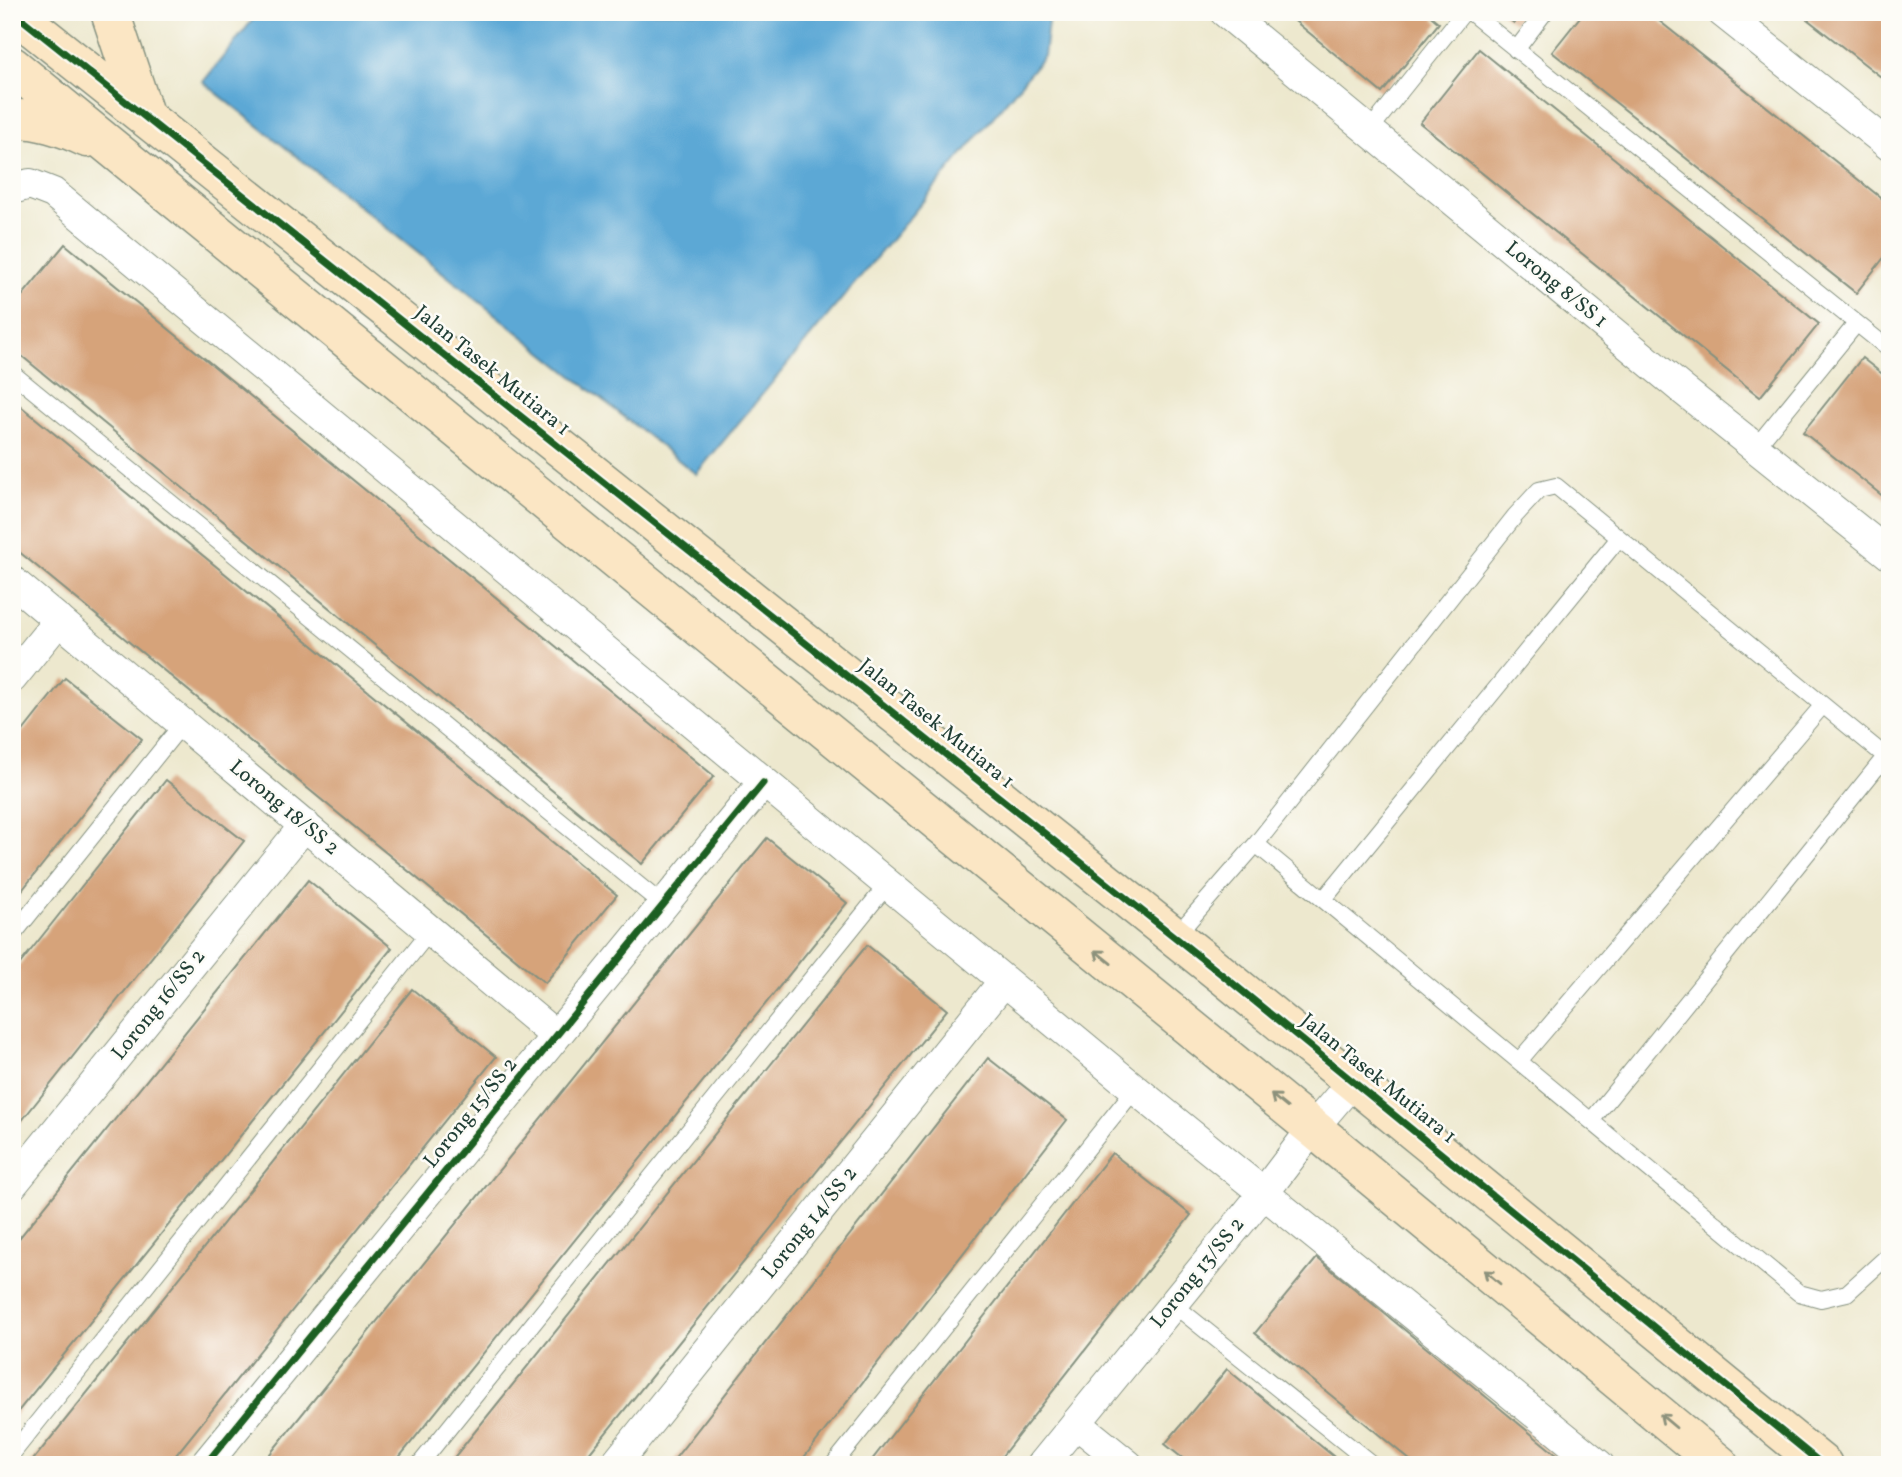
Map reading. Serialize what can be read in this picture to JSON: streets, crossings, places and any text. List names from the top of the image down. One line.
{"streets":{"street":["Lorong 8/SS 1","Jalan Tasek Mutiara 1","Lorong 18/SS 2","Lorong 16/SS 2","Lorong 15/SS 2","Lorong 14/SS 2","Lorong 13/SS 2"]},"crossings":[["Jalan Tasek Mutiara 1","Lorong 13/SS 2"],["Lorong 18/SS 2","Lorong 16/SS 2"],["Lorong 18/SS 2","Lorong 15/SS 2"]]}
